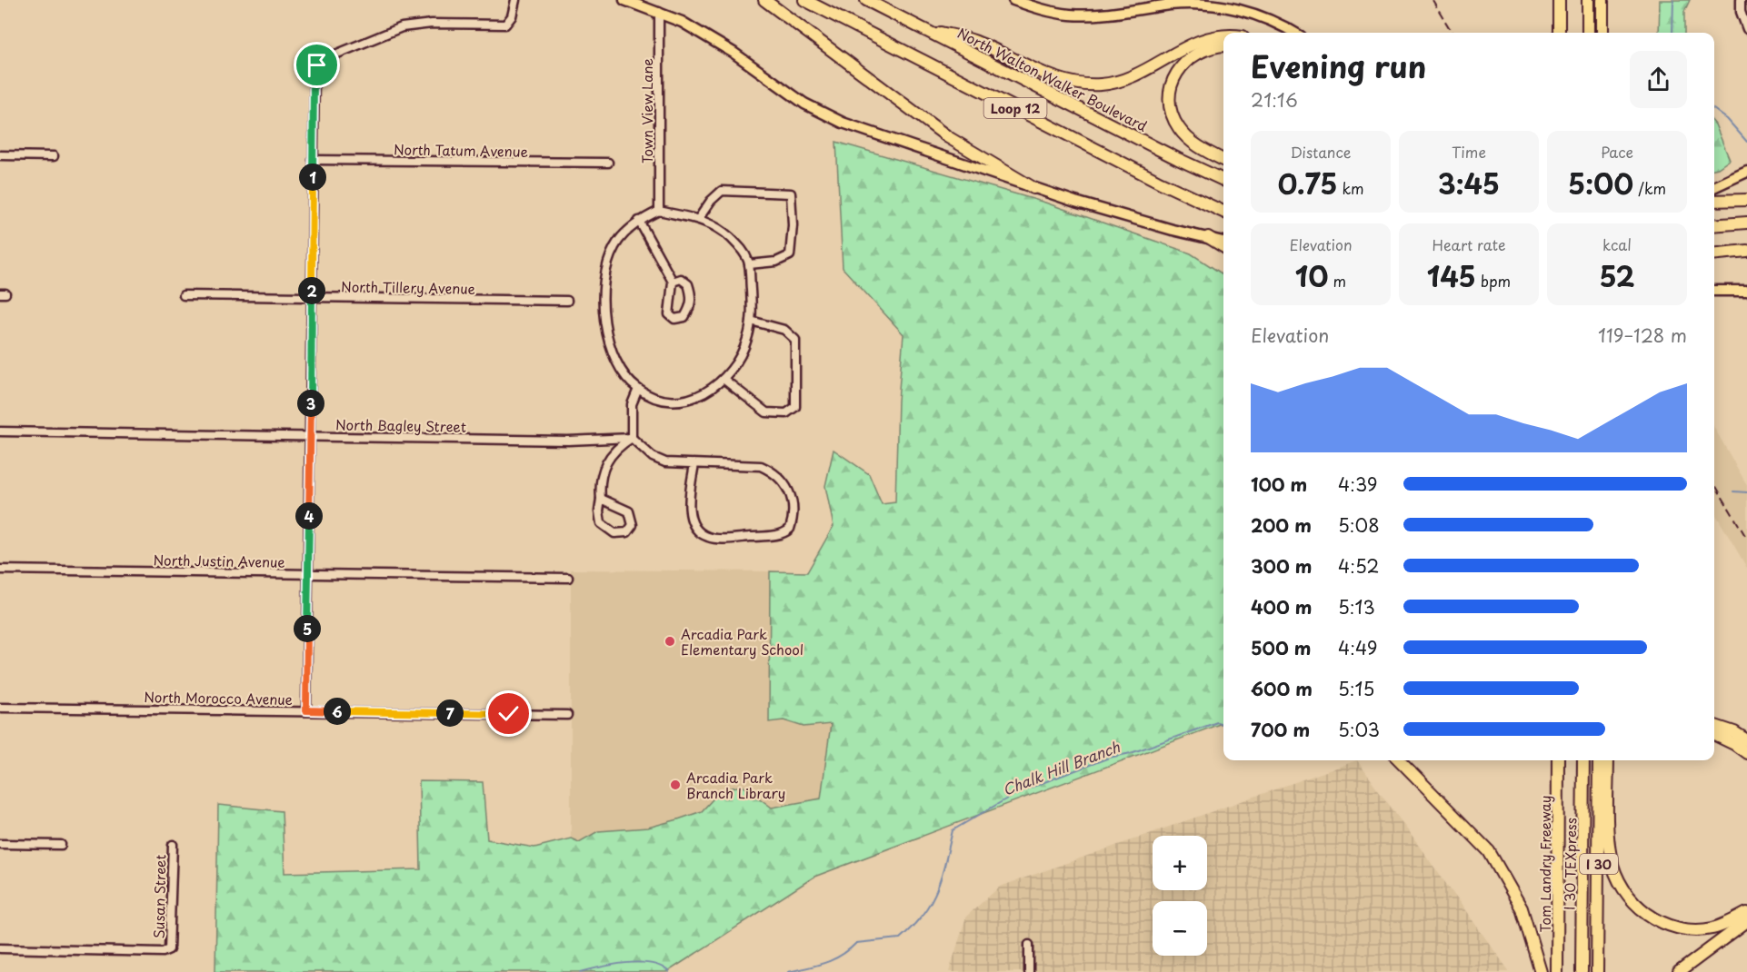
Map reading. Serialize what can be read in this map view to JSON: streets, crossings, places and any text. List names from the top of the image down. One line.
{"streets":{"highway":["North Walton Walker Boulevard","Loop 12","Tom Landry Freeway","I 30 TEXpress","I 30"],"street":["Town View Lane","North Tatum Avenue","North Tillery Avenue","North Bagley Street","North Justin Avenue","North Morocco Avenue","Susan Street"]},"water":["Chalk Hill Branch"],"places":["Arcadia Park Elementary School","Arcadia Park Branch Library"],"page":{"heading":["Evening run","21:16"],"stats":[["Distance","0.75 km"],["Time","3:45"],["Pace","5:00 /km"],["Elevation","10 m"],["Heart rate","145 bpm"],["kcal","52"]],"pins":["1","2","3","4","5","6","7"],"chart":["Elevation","119–128 m"],"list":[{"name":"100 m","note":"4:39"},{"name":"200 m","note":"5:08"},{"name":"300 m","note":"4:52"},{"name":"400 m","note":"5:13"},{"name":"500 m","note":"4:49"},{"name":"600 m","note":"5:15"},{"name":"700 m","note":"5:03"}],"map_buttons":["+","−"]}}
